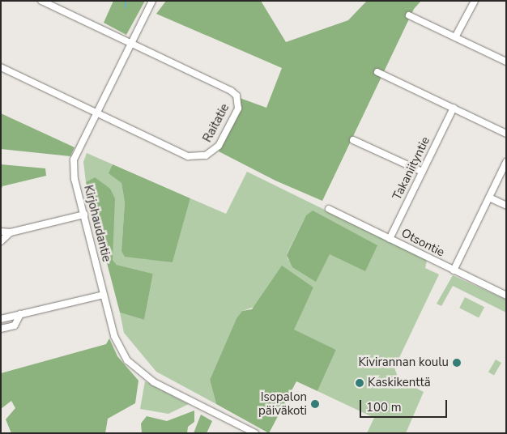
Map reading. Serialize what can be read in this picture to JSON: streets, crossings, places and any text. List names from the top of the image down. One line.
{"streets":{"street":["Raitatie","Takaniityntie","Kirjohaudantie","Otsontie"]},"crossings":[["Raitatie","Kirjohaudantie"],["Takaniityntie","Otsontie"]],"places":["Kivirannan koulu","Kaskikenttä","Isopalon päiväkoti"],"scale_bar":"100 m"}
